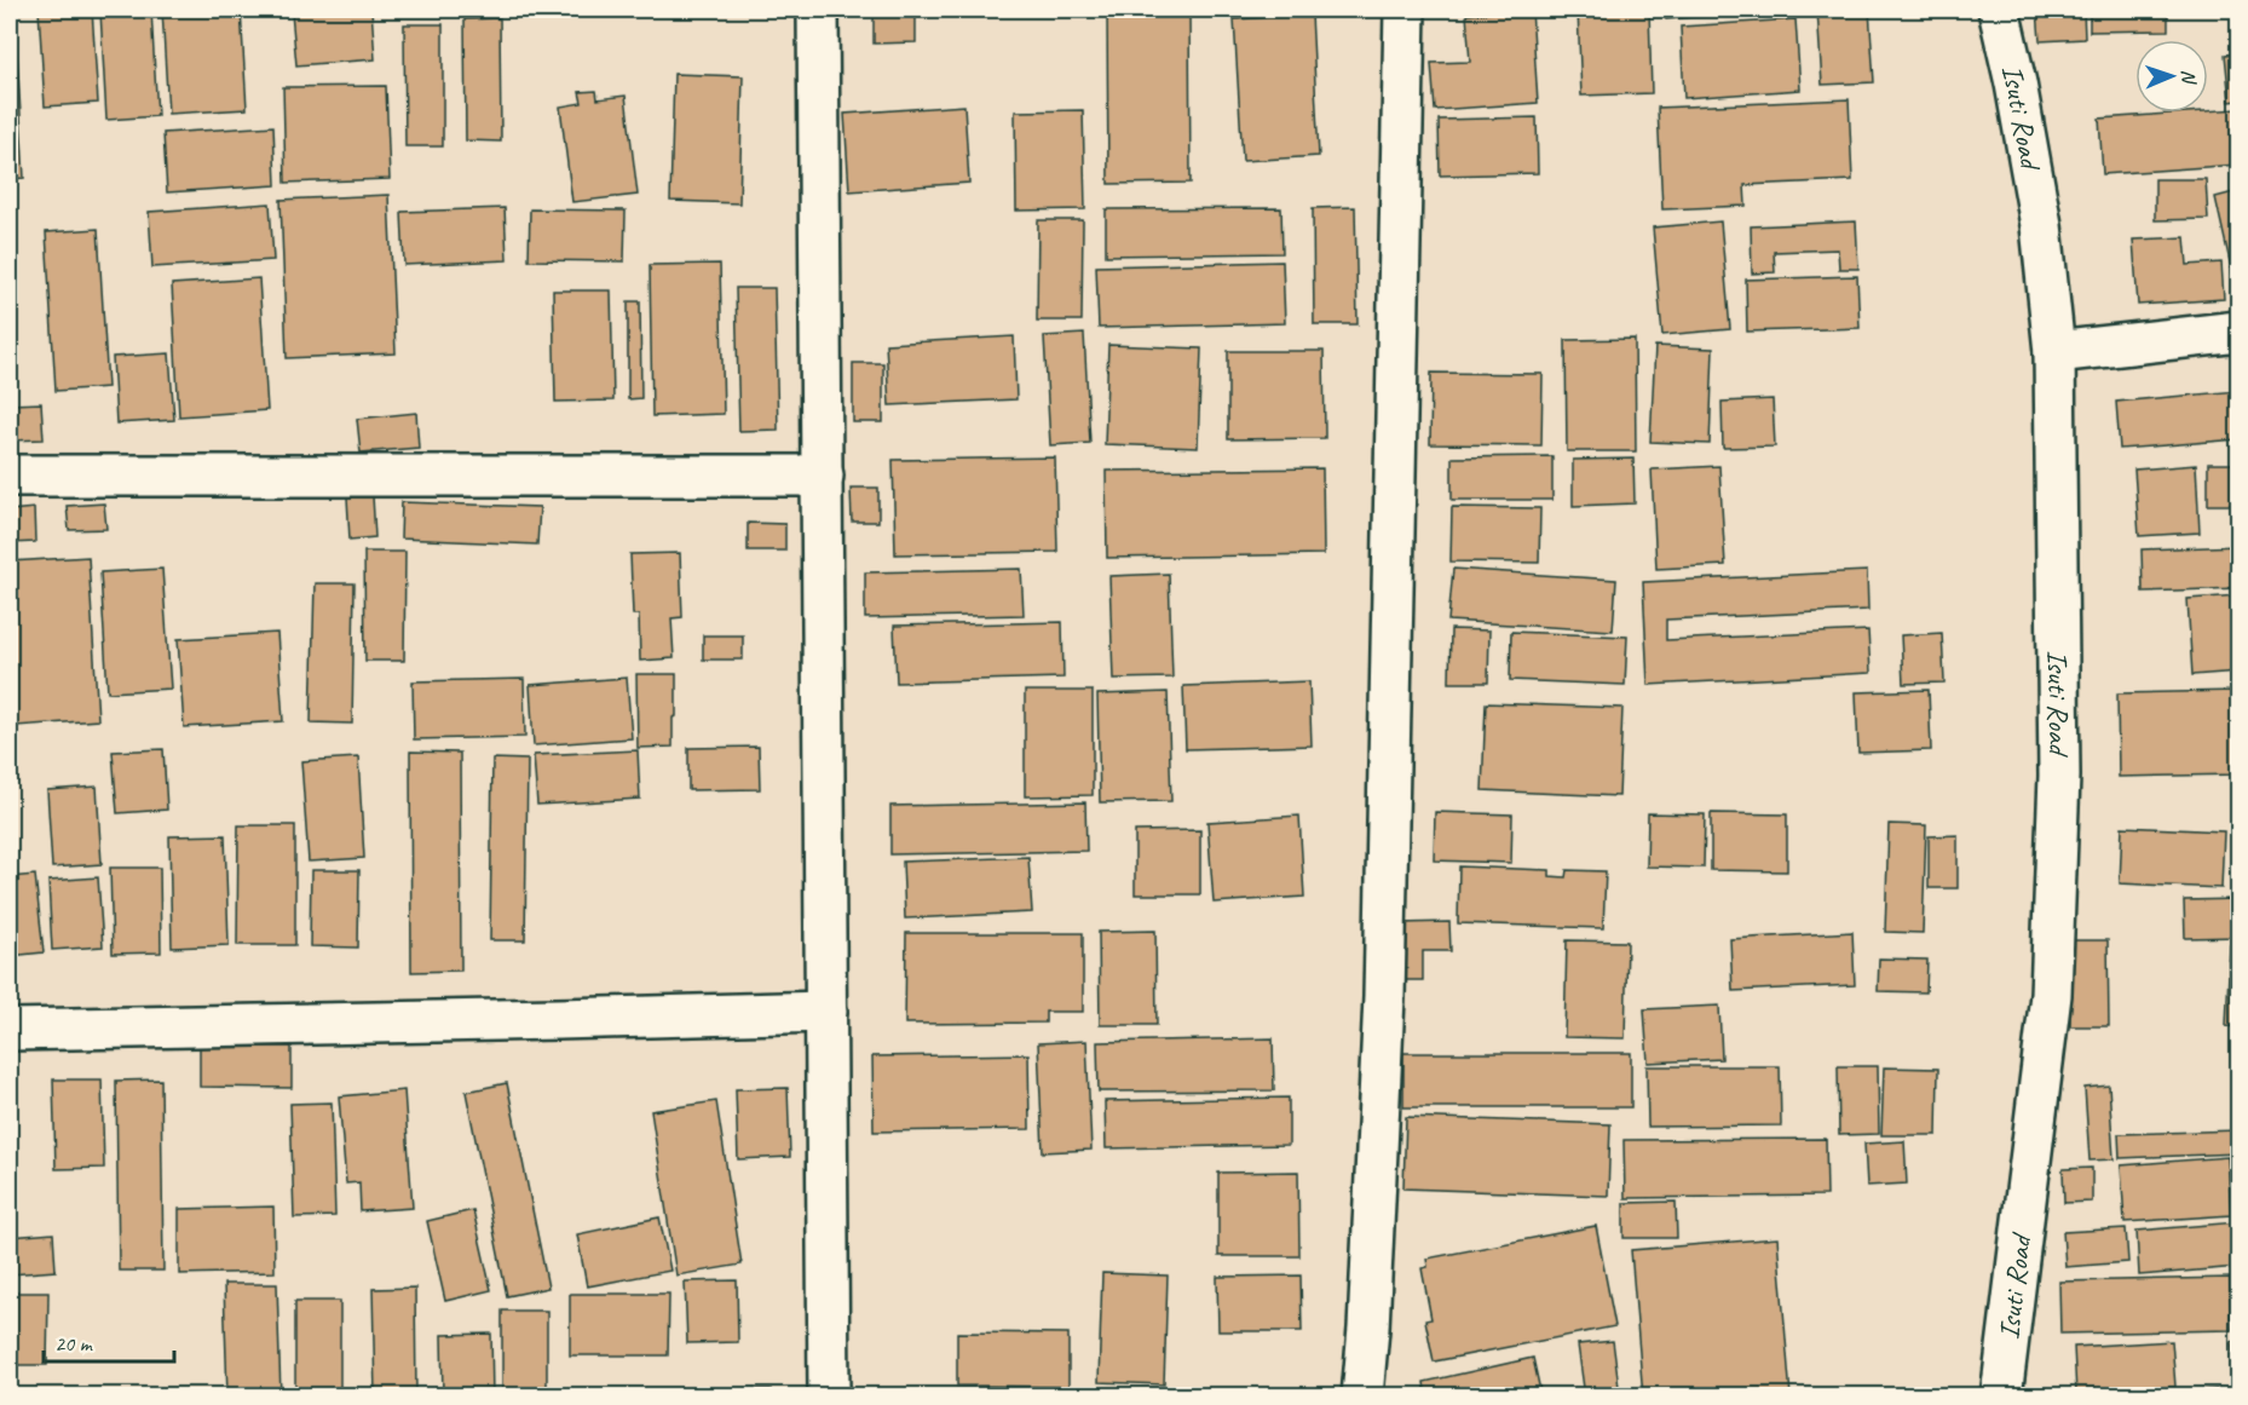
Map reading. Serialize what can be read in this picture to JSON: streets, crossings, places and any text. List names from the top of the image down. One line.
{"streets":{"street":["Isuti Road"]},"scale_bar":"20 m","north":"right"}
